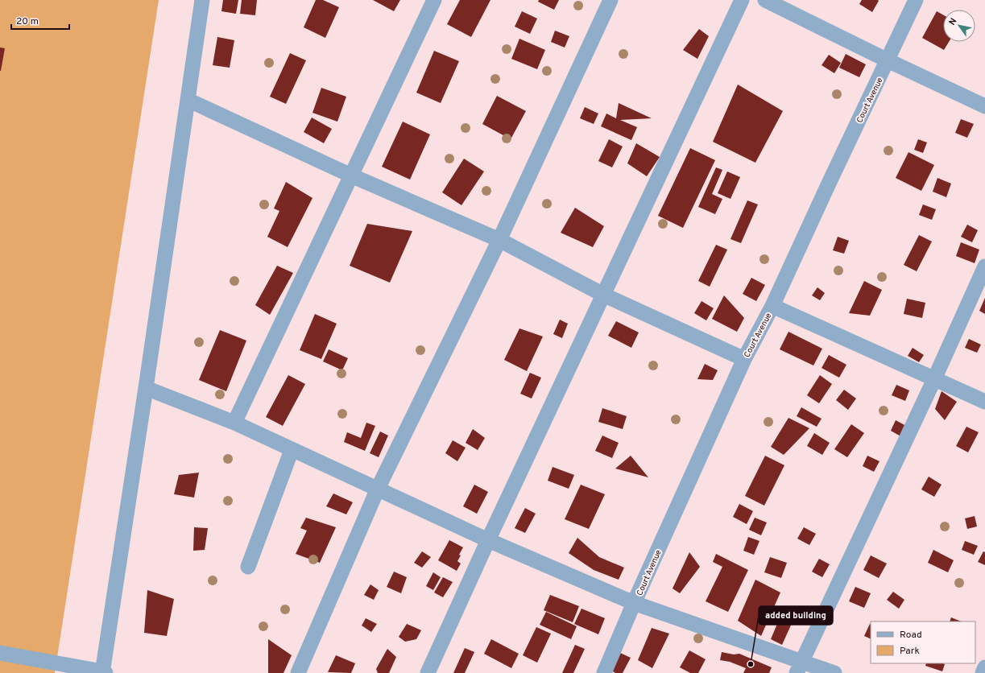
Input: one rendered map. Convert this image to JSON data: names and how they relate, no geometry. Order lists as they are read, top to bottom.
{
  "streets": {
    "street": ["Court Avenue"]
  },
  "places": ["added building"],
  "legend": ["Road", "Park"],
  "scale_bar": "20 m",
  "north": "top left"
}
